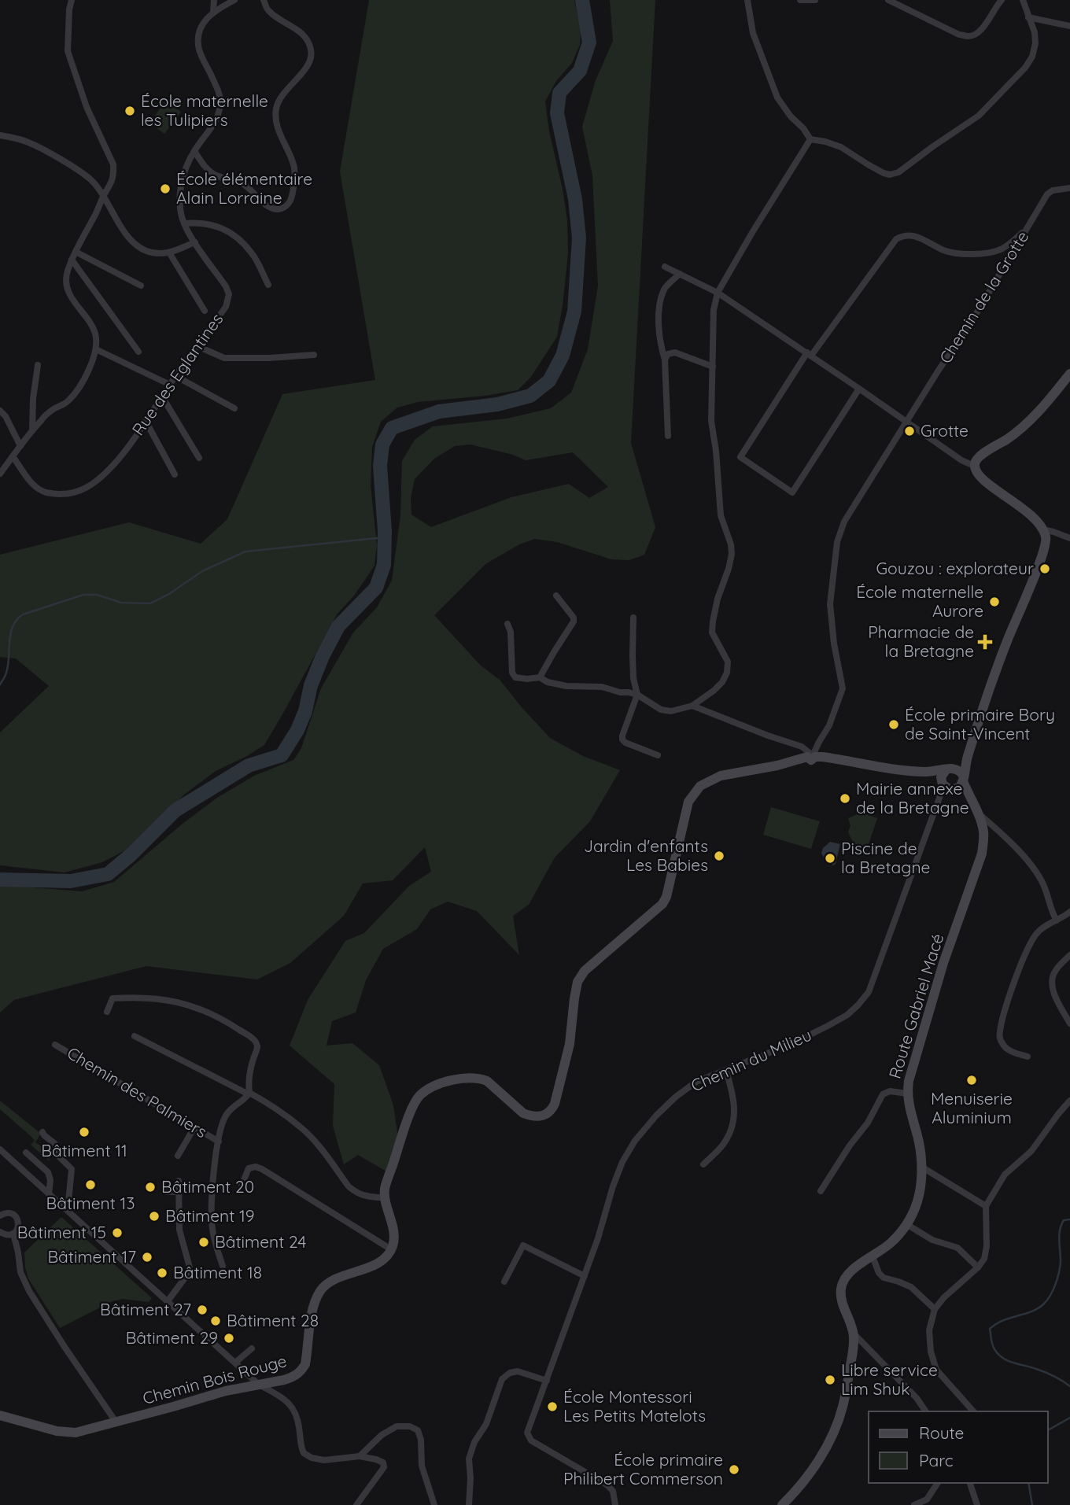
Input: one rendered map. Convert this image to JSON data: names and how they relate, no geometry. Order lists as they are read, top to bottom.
{
  "streets": {
    "street": [
      "Chemin de la Grotte",
      "Rue des Eglantines",
      "Route Gabriel Macé",
      "Chemin du Milieu",
      "Chemin des Palmiers",
      "Chemin Bois Rouge"
    ]
  },
  "crossings": [
    ["Route Gabriel Macé", "Chemin du Milieu"]
  ],
  "places": {
    "other": [
      "École maternelle les Tulipiers",
      "École élémentaire Alain Lorraine",
      "Grotte",
      "Gouzou : explorateur",
      "École maternelle Aurore",
      "École primaire Bory de Saint-Vincent",
      "Mairie annexe de la Bretagne",
      "Jardin d'enfants Les Babies",
      "Piscine de la Bretagne",
      "Menuiserie Aluminium",
      "Bâtiment 11",
      "Bâtiment 13",
      "Bâtiment 20",
      "Bâtiment 19",
      "Bâtiment 15",
      "Bâtiment 24",
      "Bâtiment 17",
      "Bâtiment 18",
      "Bâtiment 27",
      "Bâtiment 28",
      "Bâtiment 29",
      "Libre service Lim Shuk",
      "École Montessori Les Petits Matelots",
      "École primaire Philibert Commerson"
    ],
    "health": ["Pharmacie de la Bretagne"]
  },
  "legend": ["Route", "Parc"]
}
